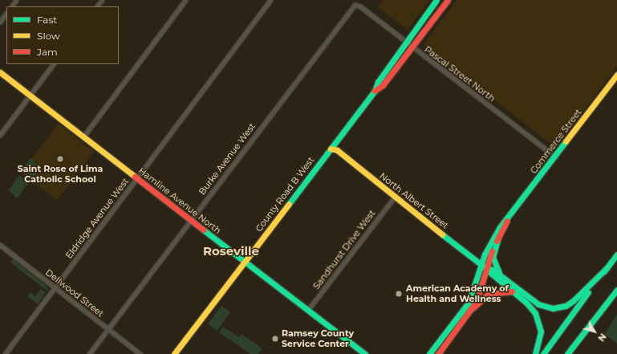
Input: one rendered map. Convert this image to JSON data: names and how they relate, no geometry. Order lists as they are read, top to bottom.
{
  "streets": {
    "main road": [
      "Commerce Street",
      "County Road B West",
      "Hamline Avenue North",
      "North Albert Street"
    ],
    "street": [
      "Pascal Street North",
      "Burke Avenue West",
      "Eldridge Avenue West",
      "Sandhurst Drive West",
      "Dellwood Street"
    ]
  },
  "crossings": [
    ["Pascal Street North", "Commerce Street"],
    ["Pascal Street North", "Burke Avenue West"],
    ["Pascal Street North", "County Road B West"],
    ["Commerce Street", "North Albert Street"],
    ["Burke Avenue West", "Hamline Avenue North"],
    ["Burke Avenue West", "Dellwood Street"],
    ["County Road B West", "Hamline Avenue North"],
    ["County Road B West", "North Albert Street"],
    ["Hamline Avenue North", "Eldridge Avenue West"],
    ["Hamline Avenue North", "Sandhurst Drive West"],
    ["North Albert Street", "Sandhurst Drive West"],
    ["Eldridge Avenue West", "Dellwood Street"]
  ],
  "districts": ["Roseville"],
  "places": ["Saint Rose of Lima Catholic School", "American Academy of Health and Wellness", "Ramsey County Service Center"],
  "legend": ["Fast", "Slow", "Jam"],
  "north": "bottom right"
}
